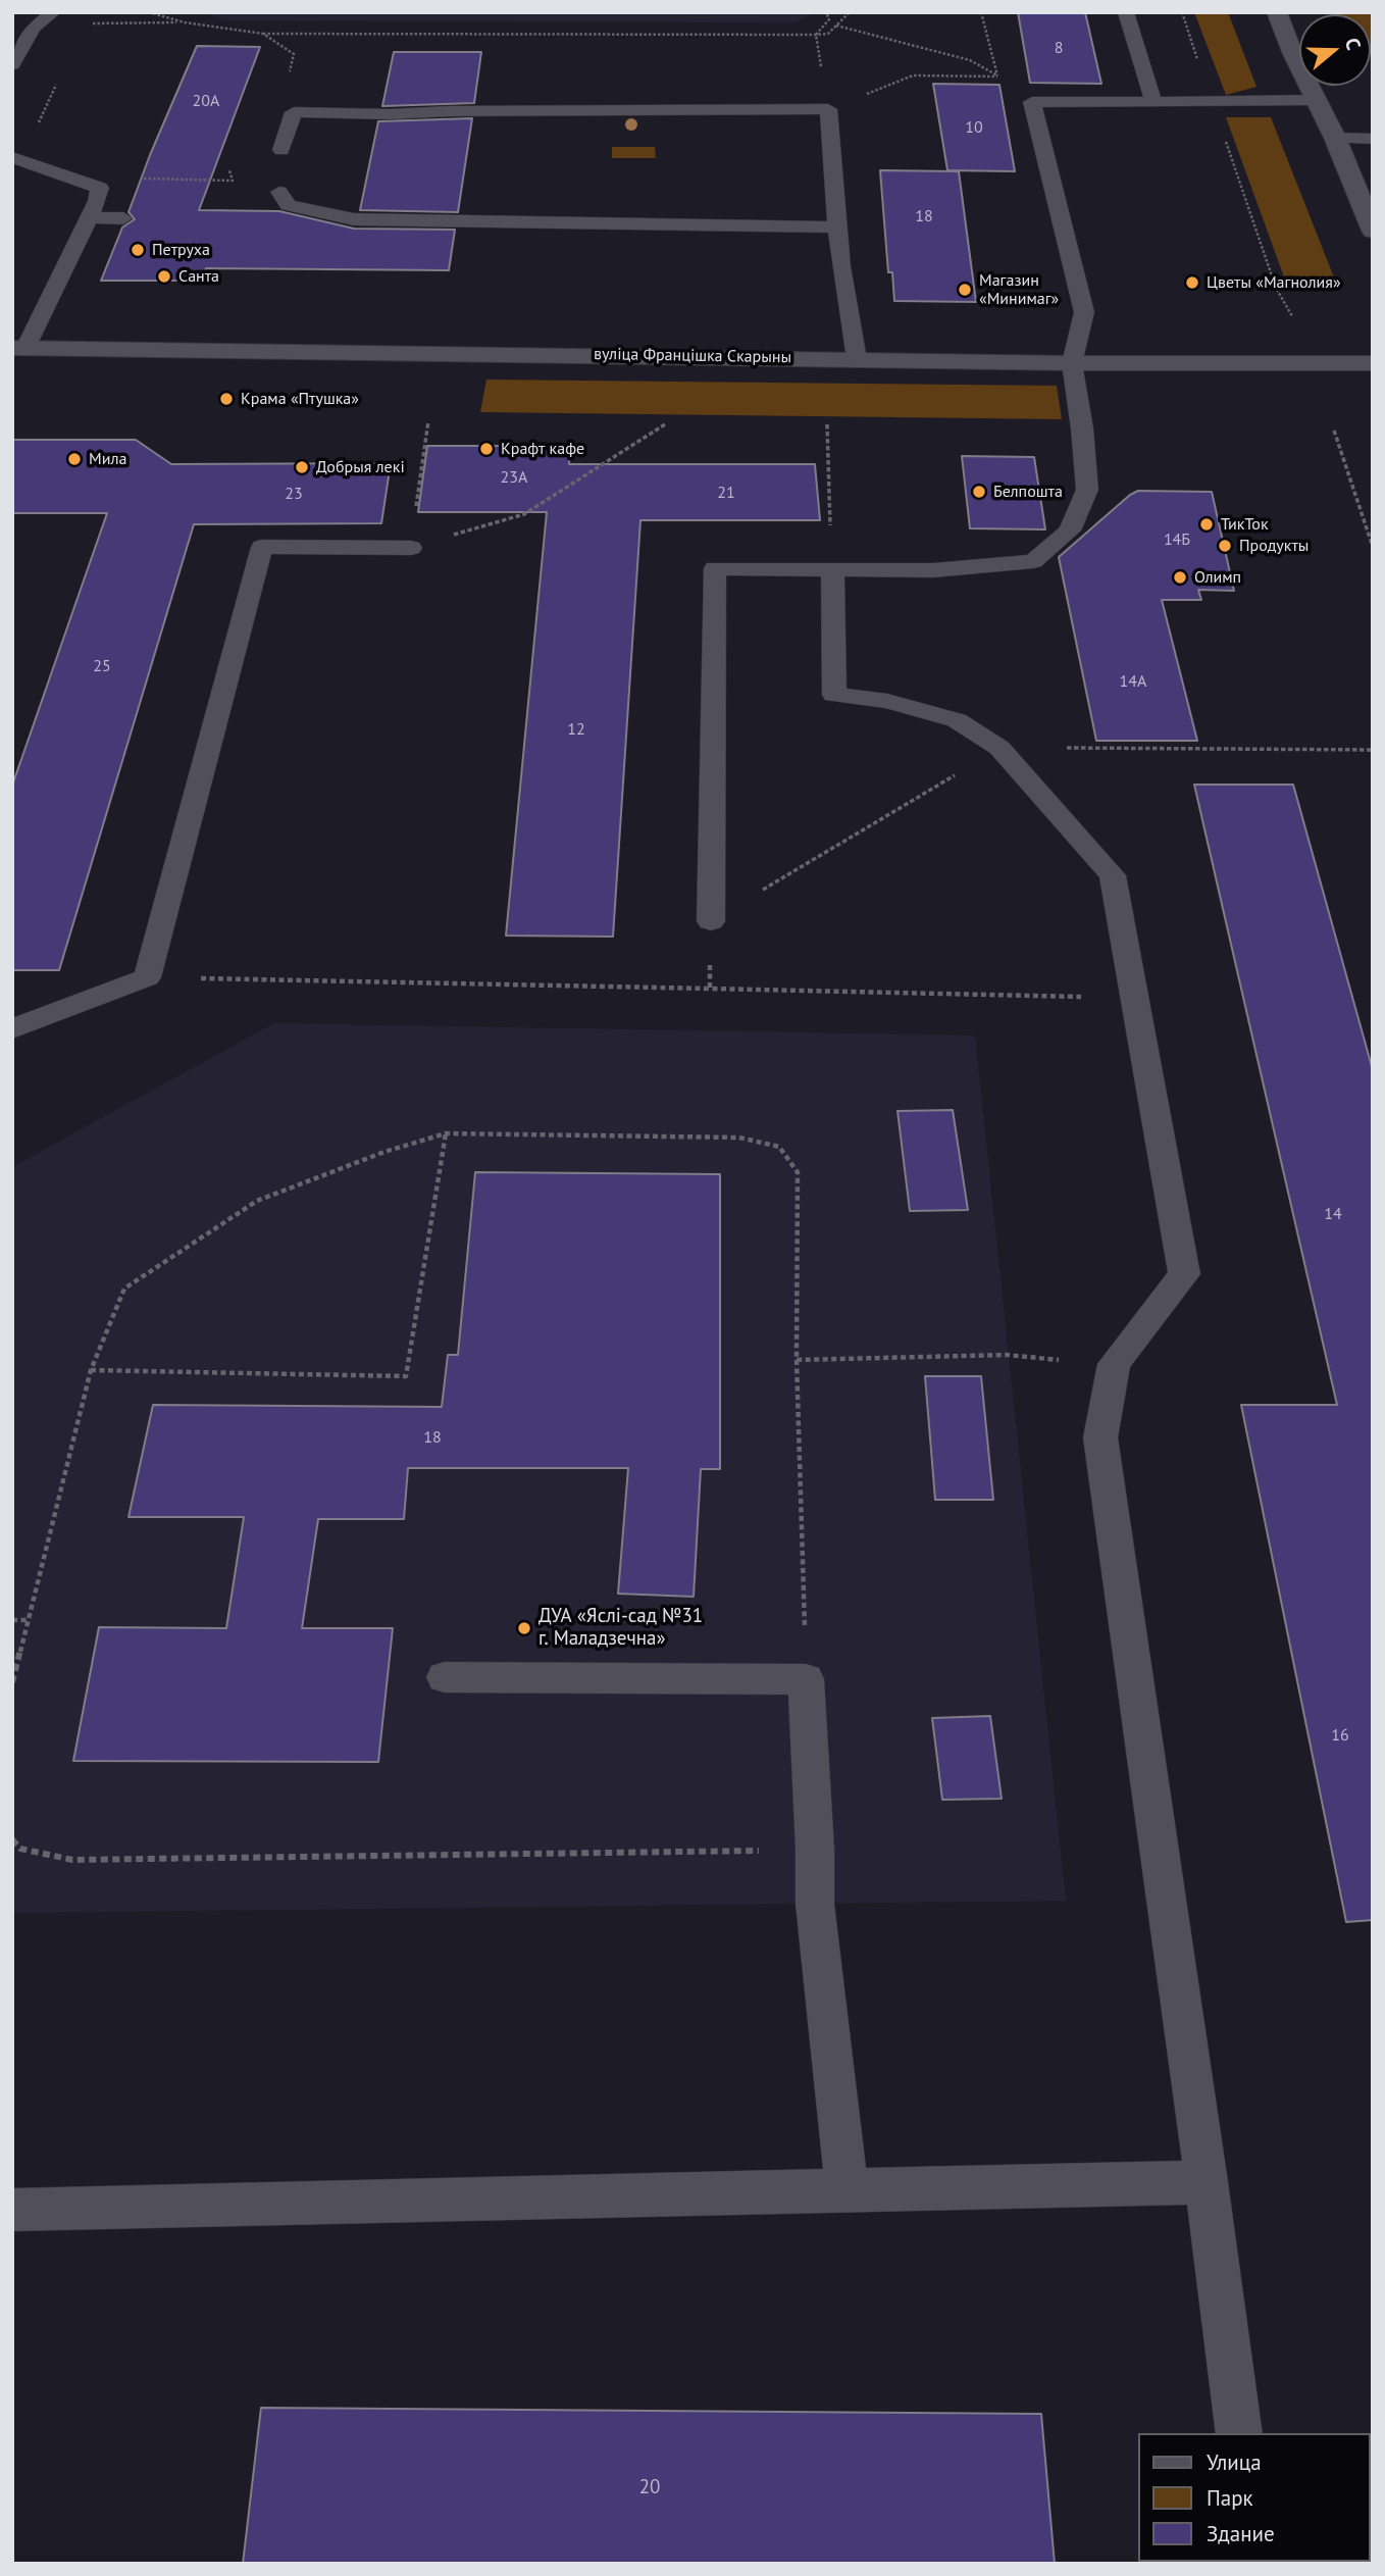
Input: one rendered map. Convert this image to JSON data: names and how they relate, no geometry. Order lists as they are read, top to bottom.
{
  "streets": {
    "main road": ["вуліца Францішка Скарыны"]
  },
  "places": [
    "Петруха",
    "Санта",
    "Цветы «Магнолия»",
    "Магазин «Минимаг»",
    "Крама «Птушка»",
    "Крафт кафе",
    "Мила",
    "Добрыя лекі",
    "Белпошта",
    "ТикТок",
    "Продукты",
    "Олимп",
    "ДУА «Яслі-сад №31 г. Маладзечна»"
  ],
  "house_numbers": [
    "8",
    "20А",
    "10",
    "18",
    "23А",
    "21",
    "23",
    "14Б",
    "25",
    "14А",
    "12",
    "14",
    "18",
    "16",
    "20"
  ],
  "legend": ["Улица", "Парк", "Здание"],
  "north": "right"
}
